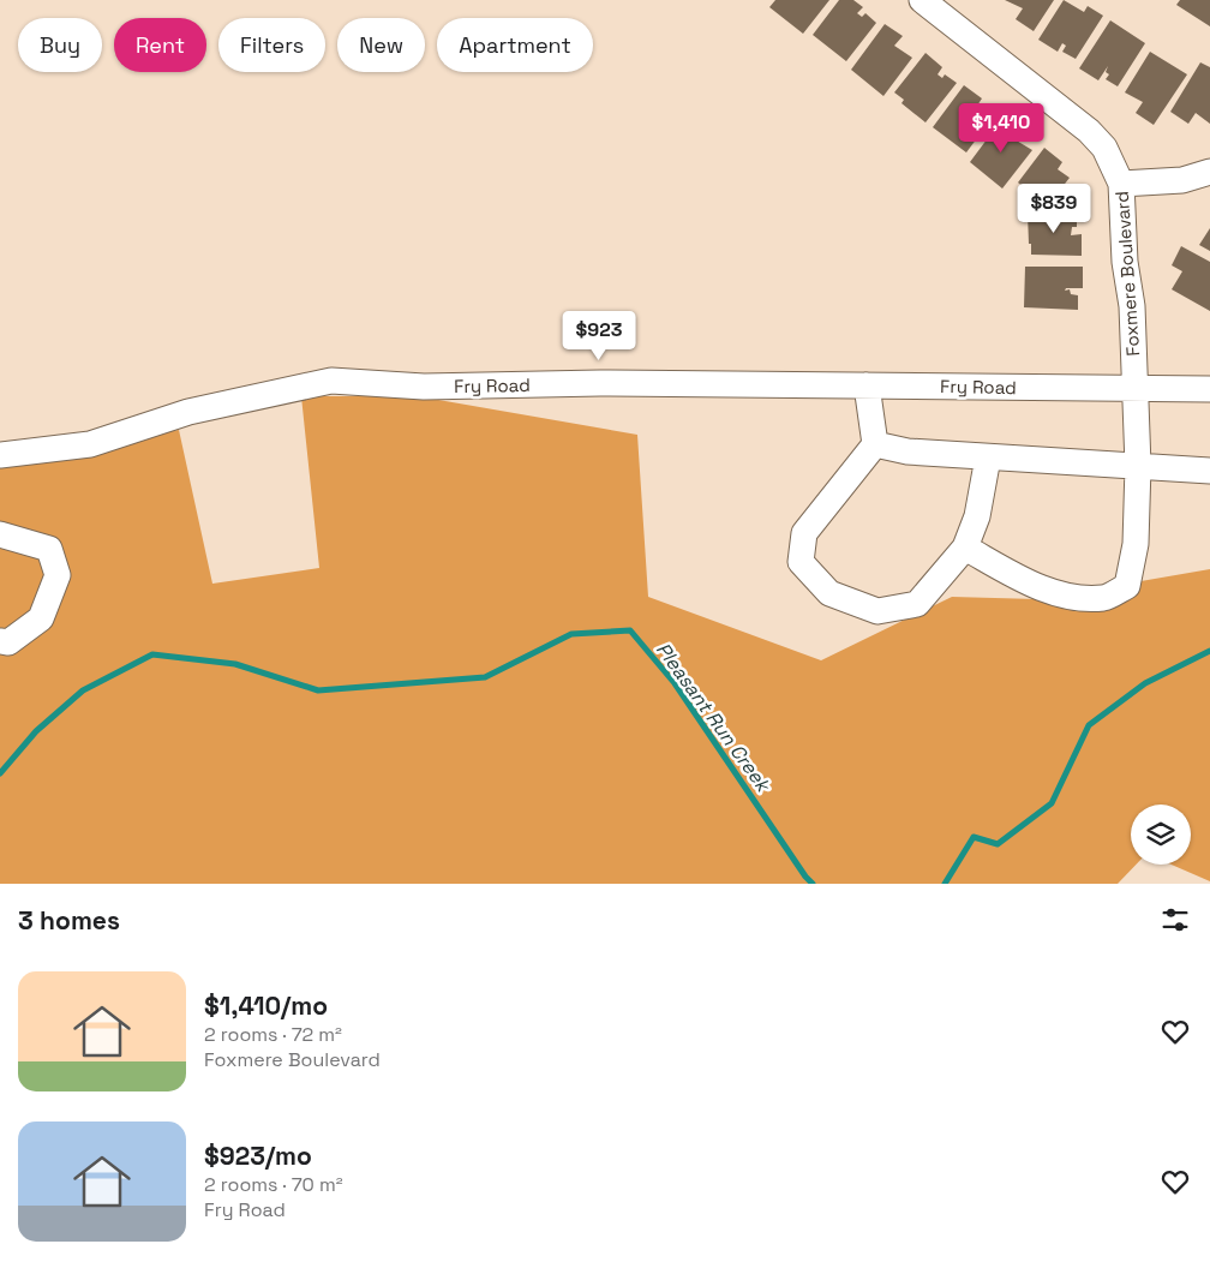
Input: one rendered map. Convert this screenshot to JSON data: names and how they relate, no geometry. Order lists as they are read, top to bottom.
{
  "streets": {
    "street": ["Foxmere Boulevard", "Fry Road"]
  },
  "crossings": [
    ["Foxmere Boulevard", "Fry Road"]
  ],
  "water": ["Pleasant Run Creek"],
  "page": {
    "chip": [
      "Buy",
      "Rent",
      "Filters",
      "New",
      "Apartment"
    ],
    "price": ["$1,410", "$839", "$923"],
    "heading": "3 homes",
    "list": [
      {
        "name": "$1,410/mo",
        "note": "2 rooms · 72 m² · Foxmere Boulevard"
      },
      {
        "name": "$923/mo",
        "note": "2 rooms · 70 m² · Fry Road"
      }
    ]
  }
}
